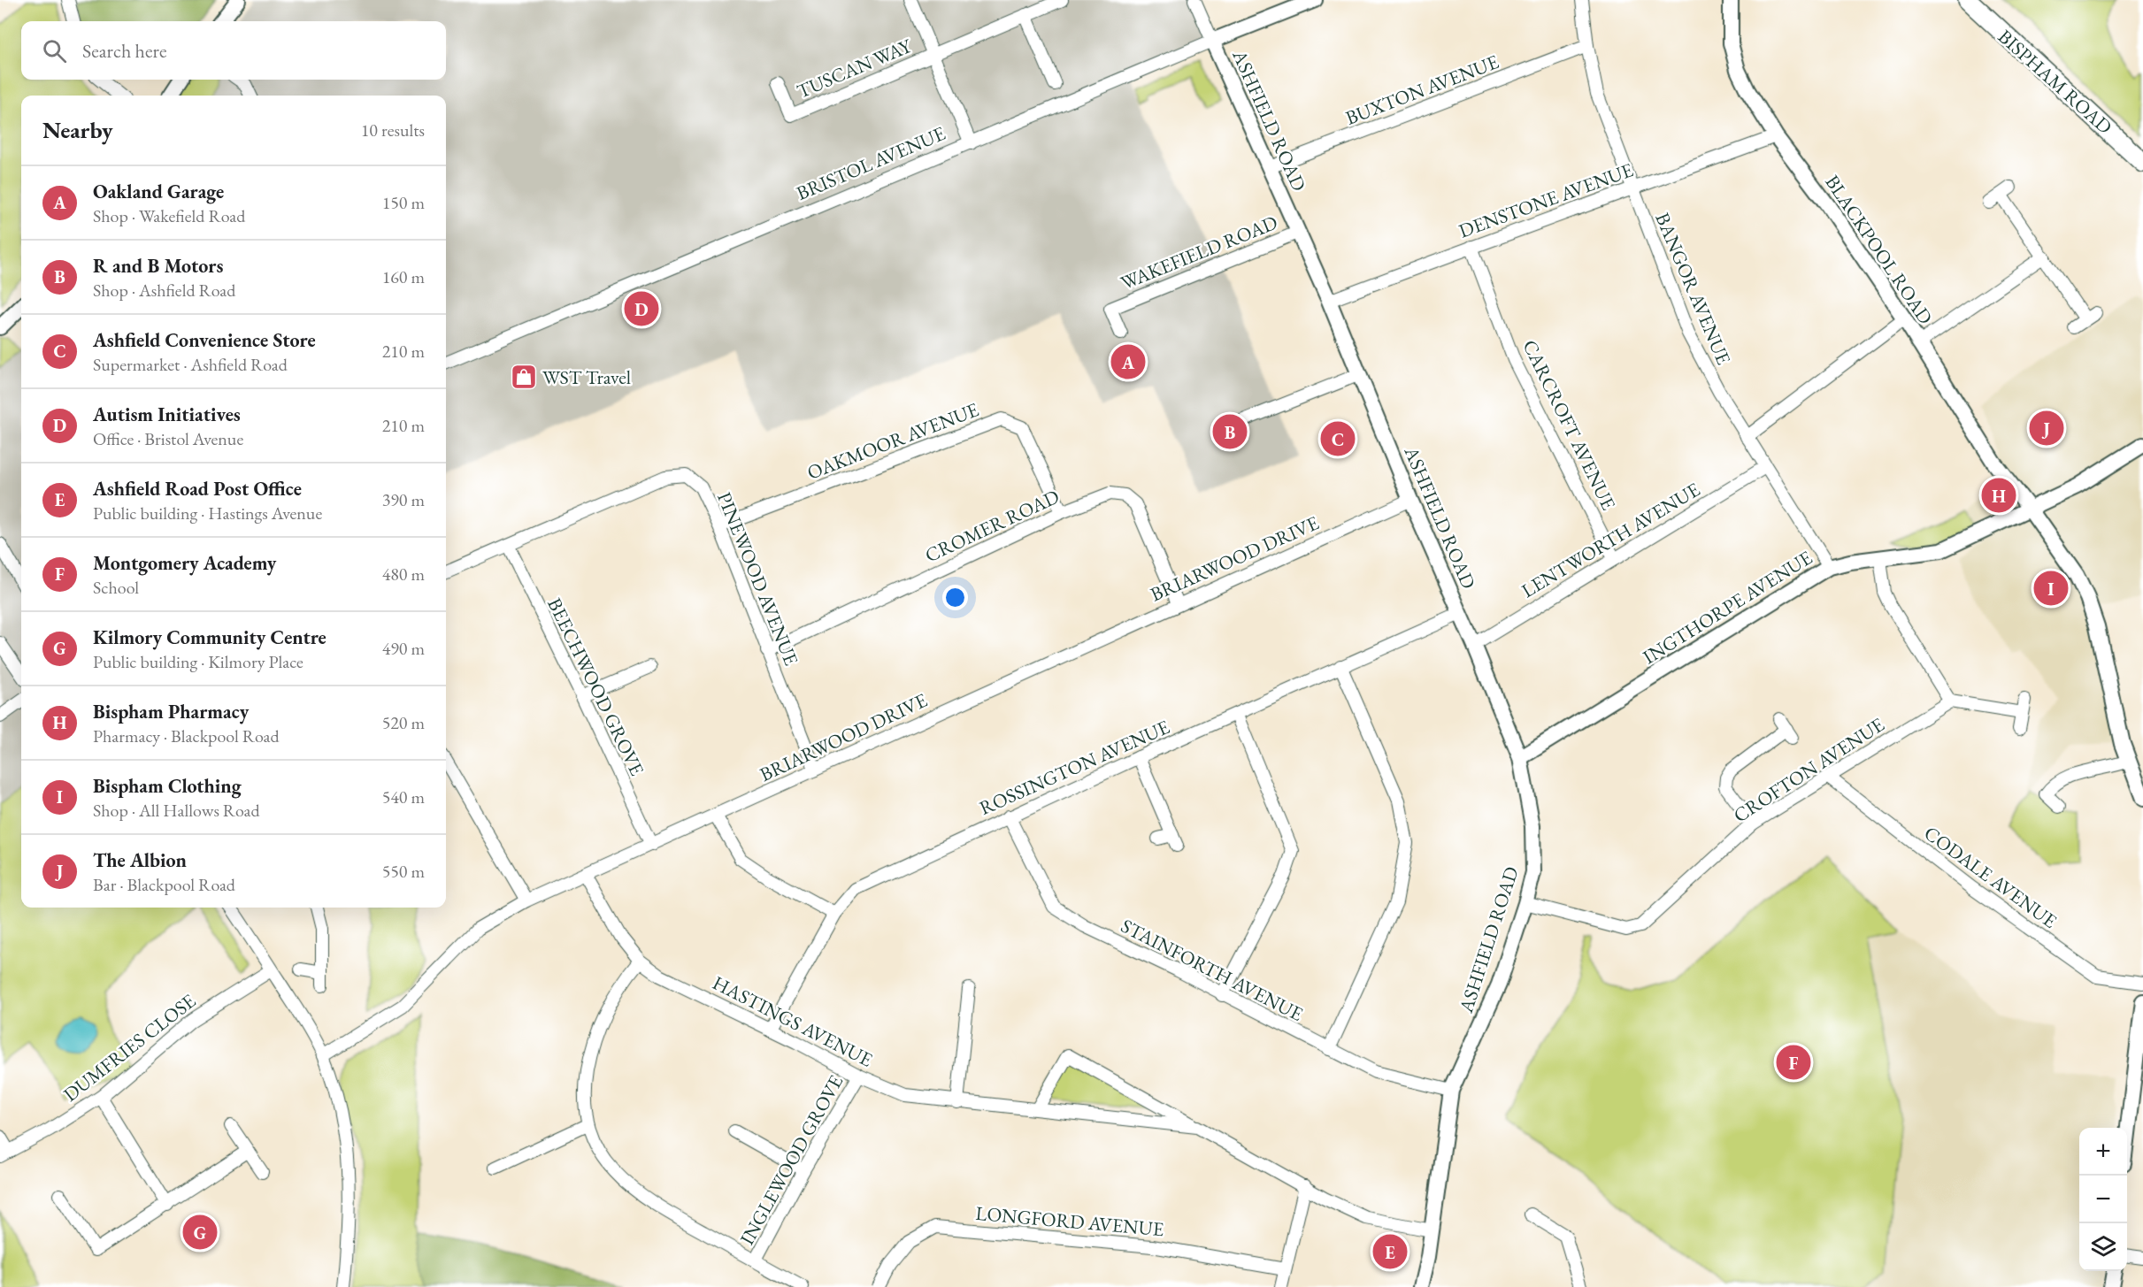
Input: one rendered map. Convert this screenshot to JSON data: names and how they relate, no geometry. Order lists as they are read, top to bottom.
{
  "streets": {
    "main road": ["BISPHAM ROAD"],
    "street": [
      "TUSCAN WAY",
      "BUXTON AVENUE",
      "ASHFIELD ROAD",
      "BRISTOL AVENUE",
      "DENSTONE AVENUE",
      "BLACKPOOL ROAD",
      "WAKEFIELD ROAD",
      "BANGOR AVENUE",
      "CARCROFT AVENUE",
      "OAKMOOR AVENUE",
      "CROMER ROAD",
      "LENTWORTH AVENUE",
      "BRIARWOOD DRIVE",
      "PINEWOOD AVENUE",
      "INGTHORPE AVENUE",
      "BEECHWOOD GROVE",
      "ROSSINGTON AVENUE",
      "CROFTON AVENUE",
      "CODALE AVENUE",
      "STAINFORTH AVENUE",
      "HASTINGS AVENUE",
      "DUMFRIES CLOSE",
      "INGLEWOOD GROVE",
      "LONGFORD AVENUE"
    ]
  },
  "crossings": [
    ["BUXTON AVENUE", "ASHFIELD ROAD"],
    ["BUXTON AVENUE", "BANGOR AVENUE"],
    ["ASHFIELD ROAD", "BRISTOL AVENUE"],
    ["ASHFIELD ROAD", "DENSTONE AVENUE"],
    ["ASHFIELD ROAD", "WAKEFIELD ROAD"],
    ["ASHFIELD ROAD", "LENTWORTH AVENUE"],
    ["ASHFIELD ROAD", "BRIARWOOD DRIVE"],
    ["ASHFIELD ROAD", "INGTHORPE AVENUE"],
    ["ASHFIELD ROAD", "ROSSINGTON AVENUE"],
    ["ASHFIELD ROAD", "CROFTON AVENUE"],
    ["ASHFIELD ROAD", "STAINFORTH AVENUE"],
    ["ASHFIELD ROAD", "HASTINGS AVENUE"],
    ["DENSTONE AVENUE", "BLACKPOOL ROAD"],
    ["DENSTONE AVENUE", "BANGOR AVENUE"],
    ["DENSTONE AVENUE", "CARCROFT AVENUE"],
    ["BLACKPOOL ROAD", "INGTHORPE AVENUE"],
    ["BANGOR AVENUE", "LENTWORTH AVENUE"],
    ["BANGOR AVENUE", "INGTHORPE AVENUE"],
    ["CARCROFT AVENUE", "LENTWORTH AVENUE"],
    ["OAKMOOR AVENUE", "CROMER ROAD"],
    ["OAKMOOR AVENUE", "PINEWOOD AVENUE"],
    ["CROMER ROAD", "BRIARWOOD DRIVE"],
    ["CROMER ROAD", "PINEWOOD AVENUE"],
    ["BRIARWOOD DRIVE", "PINEWOOD AVENUE"],
    ["BRIARWOOD DRIVE", "BEECHWOOD GROVE"],
    ["BRIARWOOD DRIVE", "HASTINGS AVENUE"],
    ["PINEWOOD AVENUE", "BEECHWOOD GROVE"],
    ["ROSSINGTON AVENUE", "STAINFORTH AVENUE"],
    ["ROSSINGTON AVENUE", "HASTINGS AVENUE"],
    ["CROFTON AVENUE", "CODALE AVENUE"],
    ["HASTINGS AVENUE", "INGLEWOOD GROVE"]
  ],
  "places": {
    "shop": ["WST Travel"]
  },
  "page": {
    "search": "Search here",
    "heading": ["Nearby", "10 results"],
    "list": [
      {
        "mark": "A",
        "name": "Oakland Garage",
        "note": "Shop · Wakefield Road",
        "value": "150 m"
      },
      {
        "mark": "B",
        "name": "R and B Motors",
        "note": "Shop · Ashfield Road",
        "value": "160 m"
      },
      {
        "mark": "C",
        "name": "Ashfield Convenience Store",
        "note": "Supermarket · Ashfield Road",
        "value": "210 m"
      },
      {
        "mark": "D",
        "name": "Autism Initiatives",
        "note": "Office · Bristol Avenue",
        "value": "210 m"
      },
      {
        "mark": "E",
        "name": "Ashfield Road Post Office",
        "note": "Public building · Hastings Avenue",
        "value": "390 m"
      },
      {
        "mark": "F",
        "name": "Montgomery Academy",
        "note": "School",
        "value": "480 m"
      },
      {
        "mark": "G",
        "name": "Kilmory Community Centre",
        "note": "Public building · Kilmory Place",
        "value": "490 m"
      },
      {
        "mark": "H",
        "name": "Bispham Pharmacy",
        "note": "Pharmacy · Blackpool Road",
        "value": "520 m"
      },
      {
        "mark": "I",
        "name": "Bispham Clothing",
        "note": "Shop · All Hallows Road",
        "value": "540 m"
      },
      {
        "mark": "J",
        "name": "The Albion",
        "note": "Bar · Blackpool Road",
        "value": "550 m"
      }
    ],
    "pins": [
      "D",
      "A",
      "J",
      "B",
      "C",
      "H",
      "I",
      "F",
      "G",
      "E"
    ],
    "map_buttons": ["+", "−"]
  }
}
